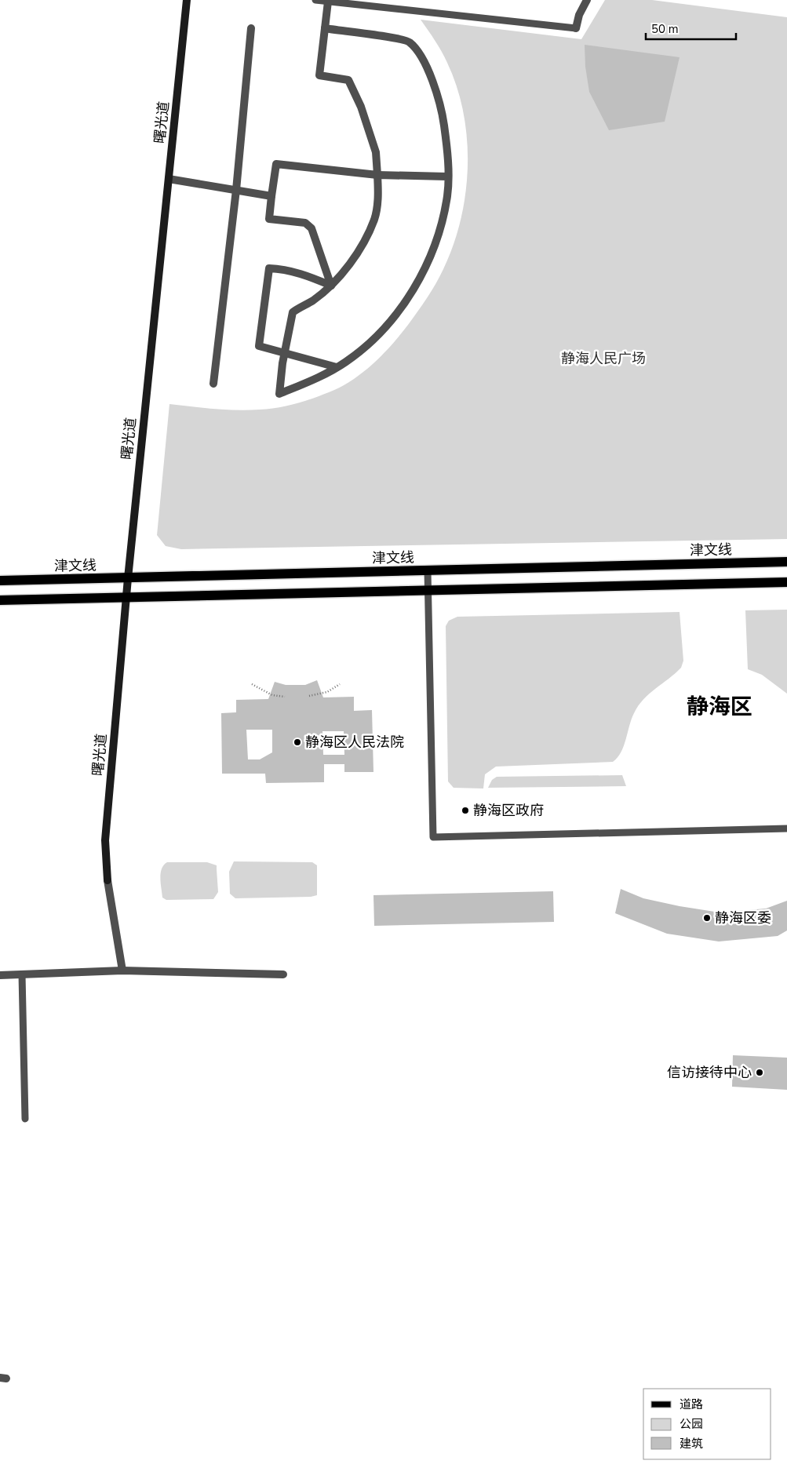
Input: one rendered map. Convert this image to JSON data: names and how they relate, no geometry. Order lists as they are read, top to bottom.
{
  "streets": {
    "main road": ["津文线"],
    "street": ["曙光道"]
  },
  "crossings": [
    ["曙光道", "津文线"]
  ],
  "districts": ["静海区"],
  "parks": ["静海人民广场"],
  "places": [
    "静海区人民法院",
    "静海区政府",
    "静海区委",
    "信访接待中心"
  ],
  "legend": ["道路", "公园", "建筑"],
  "scale_bar": "50 m"
}
